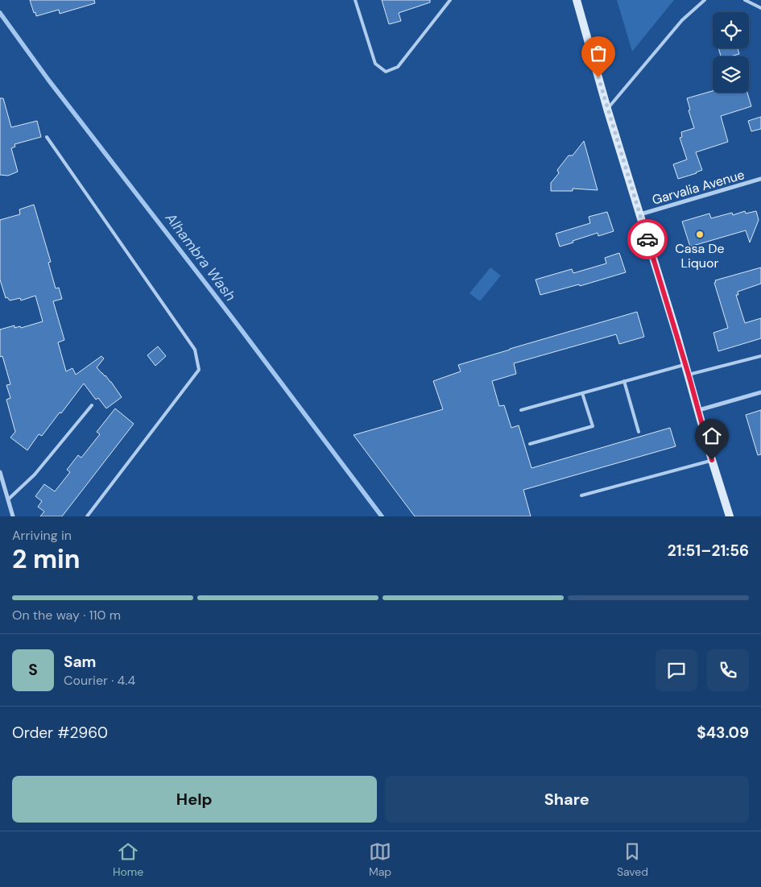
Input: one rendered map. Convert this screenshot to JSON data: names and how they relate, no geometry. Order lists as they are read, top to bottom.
{
  "streets": {
    "street": ["Garvalia Avenue"]
  },
  "water": ["Alhambra Wash"],
  "places": ["Casa De Liquor"],
  "page": {
    "heading": ["2 min", "Arriving in", "21:51–21:56"],
    "panel": [
      "Sam",
      "Courier · 4.4",
      "Order #2960",
      "$43.09"
    ],
    "bar": "On the way · 110 m",
    "round": "S",
    "buttons": ["Help", "Share"],
    "tabs": ["Home", "Map", "Saved"]
  }
}
